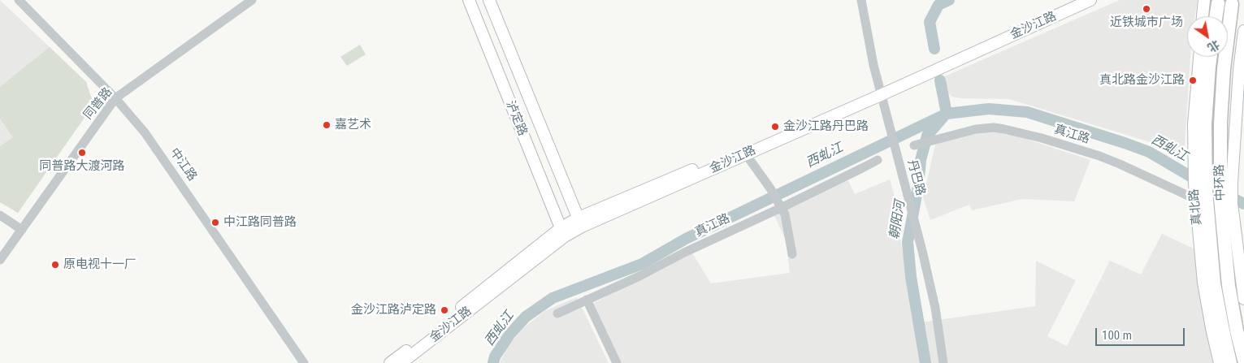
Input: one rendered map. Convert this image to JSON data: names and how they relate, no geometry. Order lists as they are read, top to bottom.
{
  "streets": {
    "highway": ["中环路"],
    "main road": ["金沙江路", "泸定路", "真北路"],
    "street": [
      "同普路",
      "真江路",
      "中江路",
      "丹巴路"
    ]
  },
  "crossings": [
    ["金沙江路", "泸定路"],
    ["金沙江路", "丹巴路"],
    ["同普路", "中江路"],
    ["真江路", "中环路"],
    ["真江路", "真北路"],
    ["中环路", "真北路"]
  ],
  "water": ["西虬江", "朝阳河"],
  "places": [
    "近铁城市广场",
    "真北路金沙江路",
    "嘉艺术",
    "金沙江路丹巴路",
    "同普路大渡河路",
    "中江路同普路",
    "原电视十一厂",
    "金沙江路泸定路"
  ],
  "scale_bar": "100 m",
  "north": "bottom right"
}
